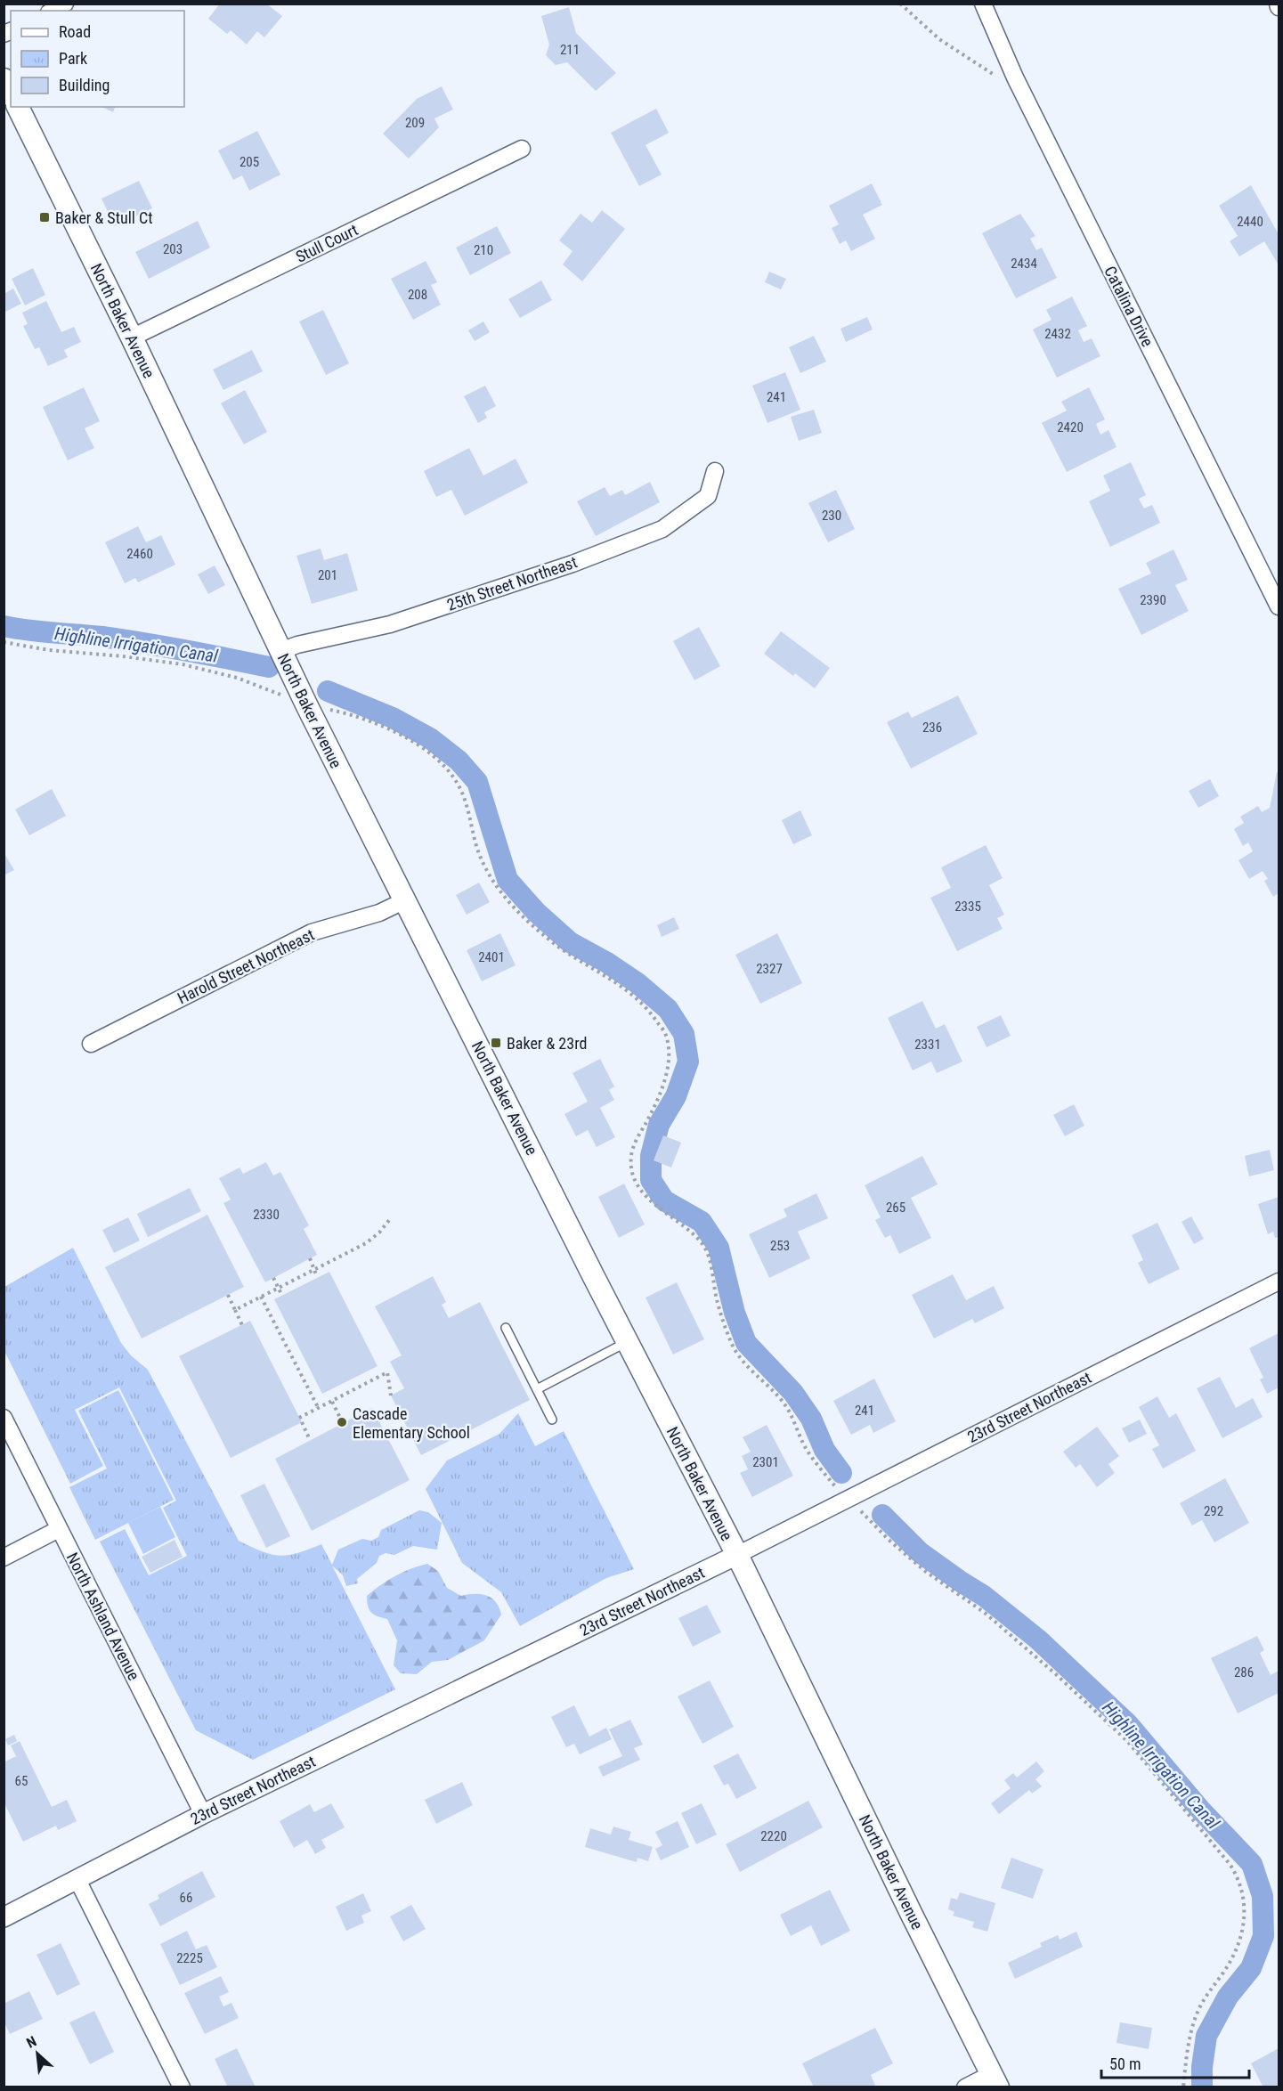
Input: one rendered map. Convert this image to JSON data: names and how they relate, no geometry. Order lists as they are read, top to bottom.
{
  "streets": {
    "main road": ["North Baker Avenue"],
    "street": [
      "Stull Court",
      "Catalina Drive",
      "25th Street Northeast",
      "Harold Street Northeast",
      "23rd Street Northeast",
      "North Ashland Avenue"
    ]
  },
  "crossings": [
    ["Stull Court", "North Baker Avenue"],
    ["North Baker Avenue", "25th Street Northeast"],
    ["North Baker Avenue", "Harold Street Northeast"],
    ["North Baker Avenue", "23rd Street Northeast"],
    ["23rd Street Northeast", "North Ashland Avenue"]
  ],
  "water": ["Highline Irrigation Canal"],
  "places": {
    "transit": ["Baker & Stull Ct", "Baker & 23rd"],
    "other": ["Cascade Elementary School"]
  },
  "house_numbers": [
    "211",
    "209",
    "205",
    "2440",
    "203",
    "210",
    "2434",
    "208",
    "2432",
    "241",
    "2420",
    "230",
    "2460",
    "201",
    "2390",
    "236",
    "2335",
    "2401",
    "2327",
    "2331",
    "265",
    "2330",
    "253",
    "241",
    "2301",
    "292",
    "286",
    "65",
    "2220",
    "66",
    "2225"
  ],
  "legend": ["Road", "Park", "Building"],
  "scale_bar": "50 m",
  "north": "top left"
}
